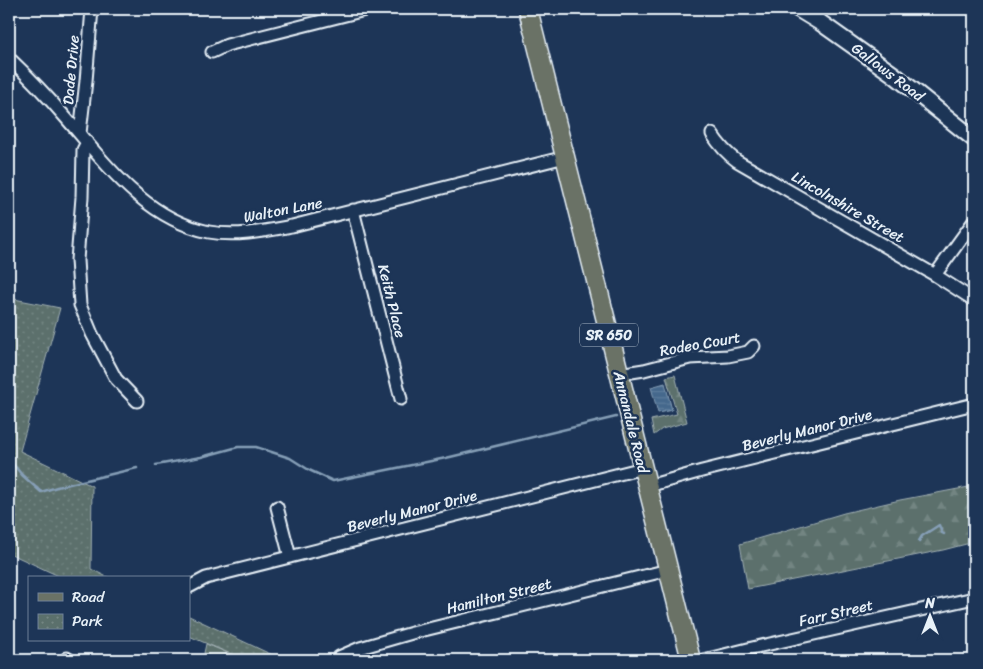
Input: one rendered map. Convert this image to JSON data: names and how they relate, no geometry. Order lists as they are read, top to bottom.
{
  "streets": {
    "main road": ["Gallows Road", "SR 650", "Annandale Road"],
    "street": [
      "Dade Drive",
      "Lincolnshire Street",
      "Walton Lane",
      "Keith Place",
      "Rodeo Court",
      "Beverly Manor Drive",
      "Hamilton Street",
      "Farr Street"
    ]
  },
  "crossings": [
    ["Dade Drive", "Walton Lane"],
    ["Walton Lane", "Keith Place"],
    ["Walton Lane", "Annandale Road"],
    ["Rodeo Court", "Annandale Road"],
    ["Annandale Road", "Beverly Manor Drive"],
    ["Annandale Road", "Hamilton Street"]
  ],
  "legend": ["Road", "Park"],
  "north": "top"
}
